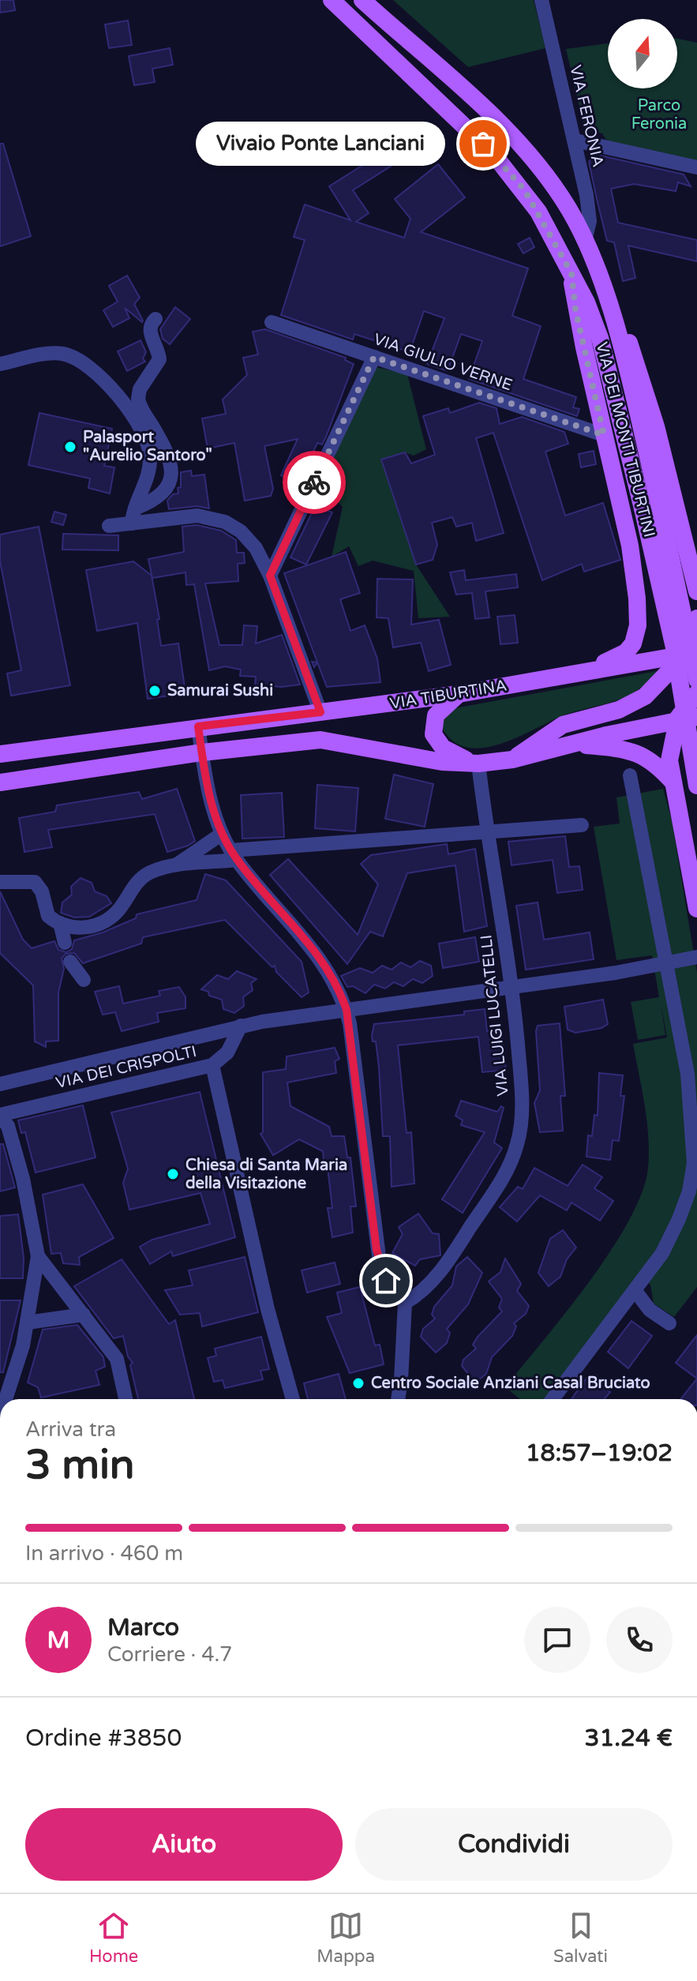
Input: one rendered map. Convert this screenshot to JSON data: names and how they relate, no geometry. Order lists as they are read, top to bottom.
{
  "streets": {
    "main road": ["VIA DEI MONTI TIBURTINI", "VIA TIBURTINA"],
    "street": [
      "VIA FERONIA",
      "VIA GIULIO VERNE",
      "VIA LUIGI LUCATELLI",
      "VIA DEI CRISPOLTI"
    ]
  },
  "crossings": [
    ["VIA FERONIA", "VIA DEI MONTI TIBURTINI"],
    ["VIA LUIGI LUCATELLI", "VIA DEI CRISPOLTI"]
  ],
  "parks": ["Parco Feronia"],
  "places": [
    "Vivaio Ponte Lanciani",
    "Palasport \"Aurelio Santoro\"",
    "Samurai Sushi",
    "Chiesa di Santa Maria della Visitazione",
    "Centro Sociale Anziani Casal Bruciato"
  ],
  "north": "top",
  "page": {
    "bubble": "Vivaio Ponte Lanciani",
    "heading": ["3 min", "Arriva tra", "18:57–19:02"],
    "panel": [
      "Marco",
      "Corriere · 4.7",
      "Ordine #3850",
      "31.24 €"
    ],
    "bar": "In arrivo · 460 m",
    "round": "M",
    "buttons": ["Aiuto", "Condividi"],
    "tabs": ["Home", "Mappa", "Salvati"]
  }
}
